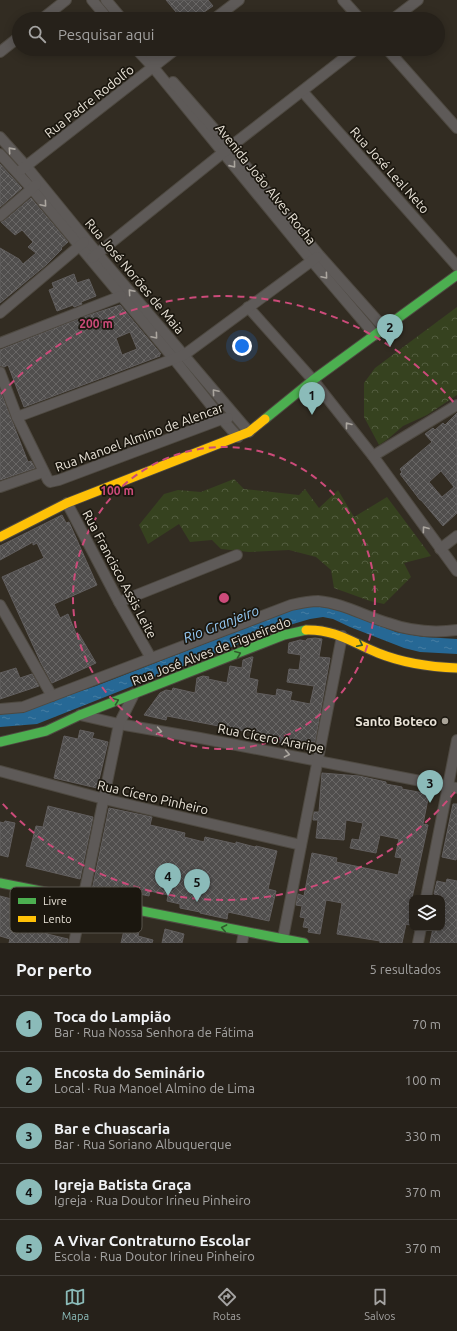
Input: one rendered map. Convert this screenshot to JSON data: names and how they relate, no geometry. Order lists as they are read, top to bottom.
{
  "streets": {
    "street": [
      "Rua Padre Rodolfo",
      "Rua José Leal Neto",
      "Avenida João Alves Rocha",
      "Rua José Norões de Maia",
      "Rua Manoel Almino de Alencar",
      "Rua Francisco Assis Leite",
      "Rua José Alves de Figueiredo",
      "Rua Cícero Araripe",
      "Rua Cícero Pinheiro"
    ]
  },
  "crossings": [
    ["Rua Padre Rodolfo", "Avenida João Alves Rocha"],
    ["Rua Padre Rodolfo", "Rua José Norões de Maia"],
    ["Rua José Norões de Maia", "Rua Manoel Almino de Alencar"],
    ["Rua Francisco Assis Leite", "Rua José Alves de Figueiredo"],
    ["Rua José Alves de Figueiredo", "Rua Cícero Araripe"]
  ],
  "one_way": ["Rua Cícero Araripe"],
  "water": ["Rio Granjeiro"],
  "places": ["Santo Boteco"],
  "legend": ["Livre", "Lento"],
  "page": {
    "search": "Pesquisar aqui",
    "pins": [
      "2",
      "1",
      "3",
      "4",
      "5"
    ],
    "heading": ["Por perto", "5 resultados"],
    "list": [
      {
        "mark": "1",
        "name": "Toca do Lampião",
        "note": "Bar · Rua Nossa Senhora de Fátima",
        "value": "70 m"
      },
      {
        "mark": "2",
        "name": "Encosta do Seminário",
        "note": "Local · Rua Manoel Almino de Lima",
        "value": "100 m"
      },
      {
        "mark": "3",
        "name": "Bar e Chuascaria",
        "note": "Bar · Rua Soriano Albuquerque",
        "value": "330 m"
      },
      {
        "mark": "4",
        "name": "Igreja Batista Graça",
        "note": "Igreja · Rua Doutor Irineu Pinheiro",
        "value": "370 m"
      },
      {
        "mark": "5",
        "name": "A Vivar Contraturno Escolar",
        "note": "Escola · Rua Doutor Irineu Pinheiro",
        "value": "370 m"
      }
    ],
    "nav": ["Mapa", "Rotas", "Salvos"]
  },
  "rings": ["200 m", "100 m"]
}
